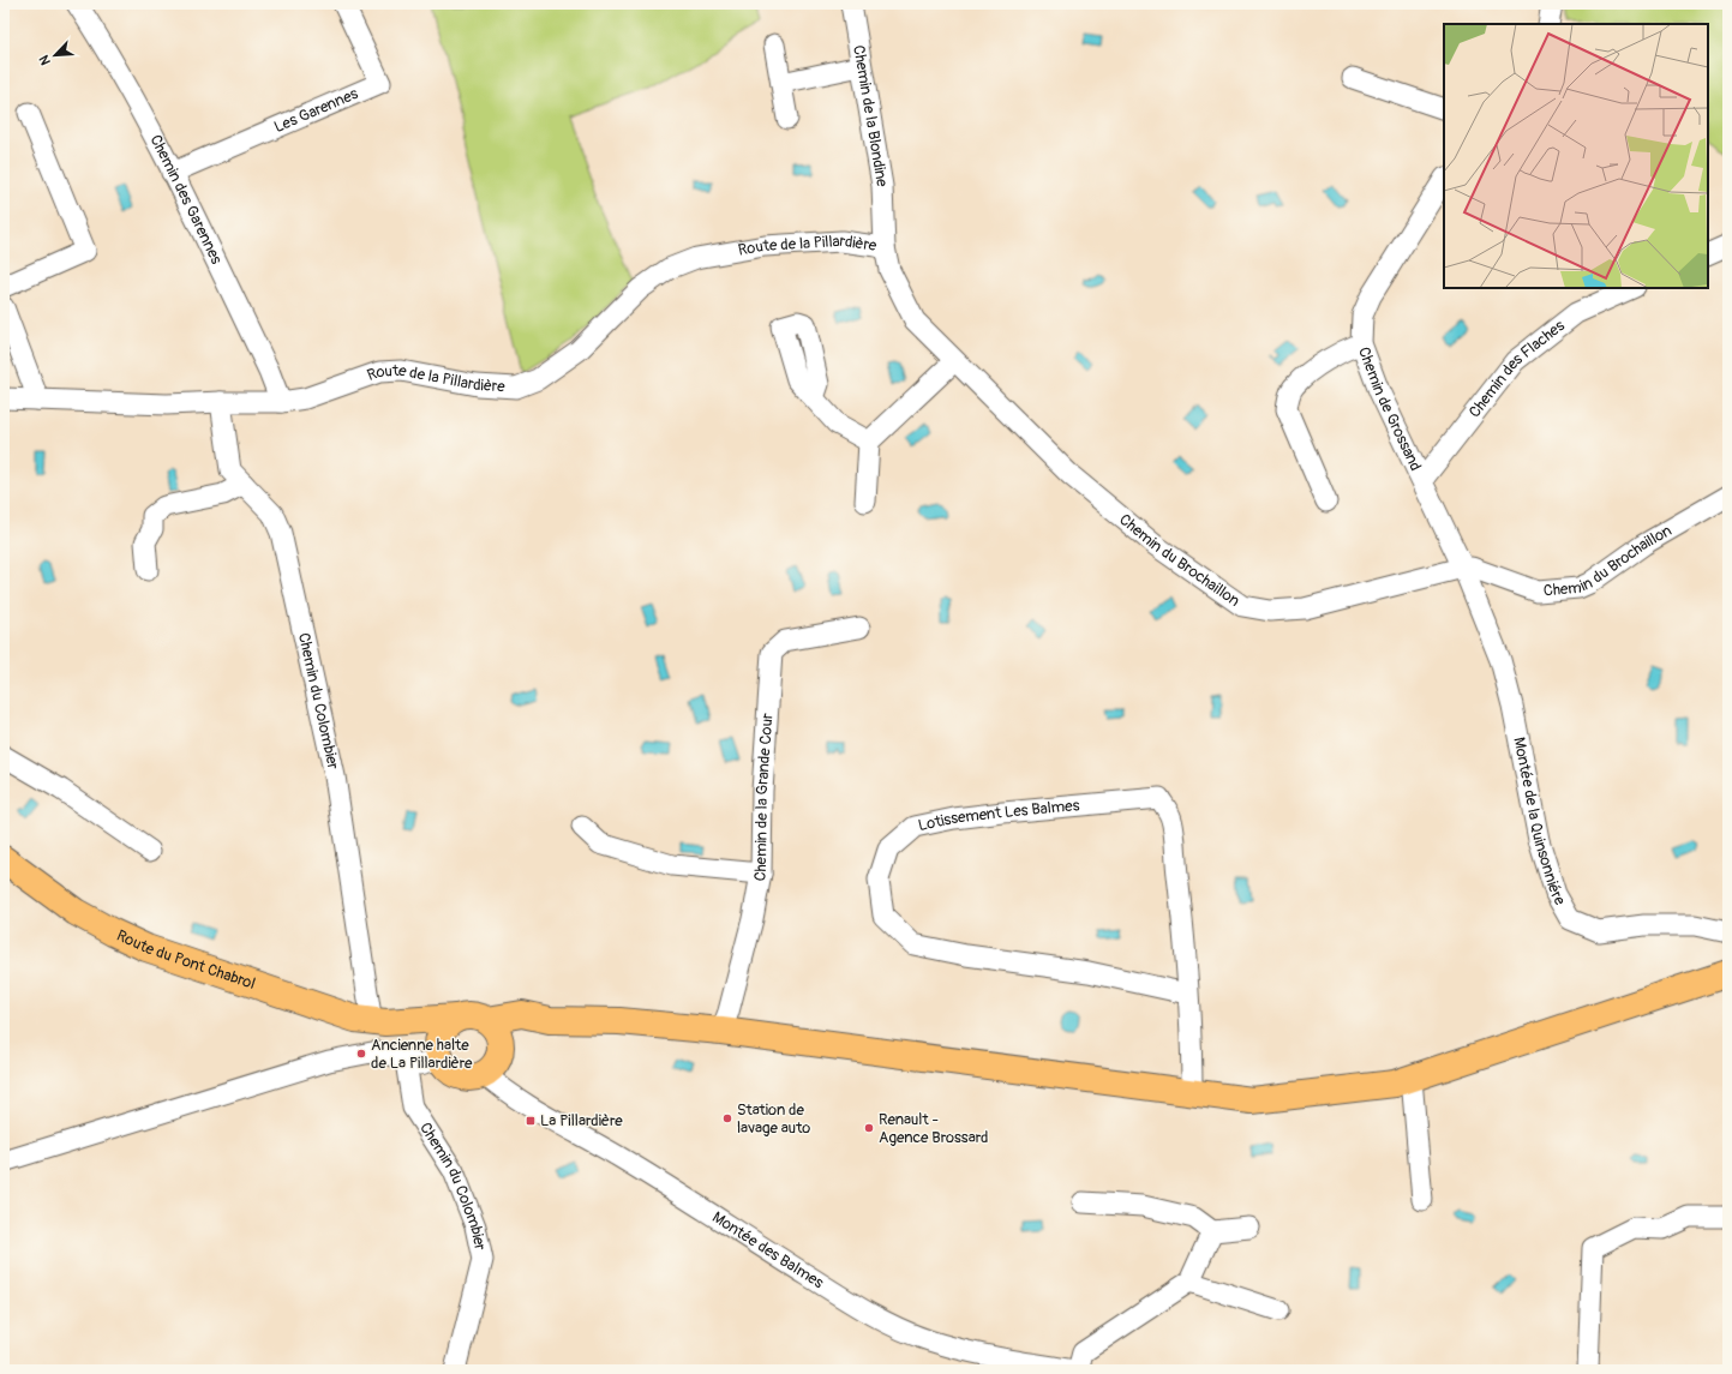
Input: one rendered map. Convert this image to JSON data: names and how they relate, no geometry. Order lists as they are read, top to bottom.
{
  "streets": {
    "main road": ["Route du Pont Chabrol"],
    "street": [
      "Les Garennes",
      "Chemin de la Blondine",
      "Chemin des Garennes",
      "Route de la Pillardière",
      "Chemin des Flaches",
      "Chemin de Grossand",
      "Chemin du Brochaillon",
      "Chemin du Colombier",
      "Chemin de la Grande Cour",
      "Lotissement Les Balmes",
      "Montée de la Quinsonniére",
      "Montée des Balmes"
    ]
  },
  "crossings": [
    ["Les Garennes", "Chemin des Garennes"],
    ["Chemin de la Blondine", "Route de la Pillardière"],
    ["Chemin de la Blondine", "Chemin du Brochaillon"],
    ["Chemin des Garennes", "Route de la Pillardière"],
    ["Route de la Pillardière", "Chemin du Brochaillon"],
    ["Route de la Pillardière", "Chemin du Colombier"],
    ["Chemin des Flaches", "Chemin de Grossand"],
    ["Chemin de Grossand", "Chemin du Brochaillon"],
    ["Chemin de Grossand", "Montée de la Quinsonniére"],
    ["Chemin du Brochaillon", "Montée de la Quinsonniére"],
    ["Chemin du Colombier", "Route du Pont Chabrol"],
    ["Route du Pont Chabrol", "Montée des Balmes"]
  ],
  "places": {
    "other": ["Ancienne halte de La Pillardière", "Station de lavage auto", "Renault - Agence Brossard"],
    "transit": ["La Pillardière"]
  },
  "north": "bottom left"
}
